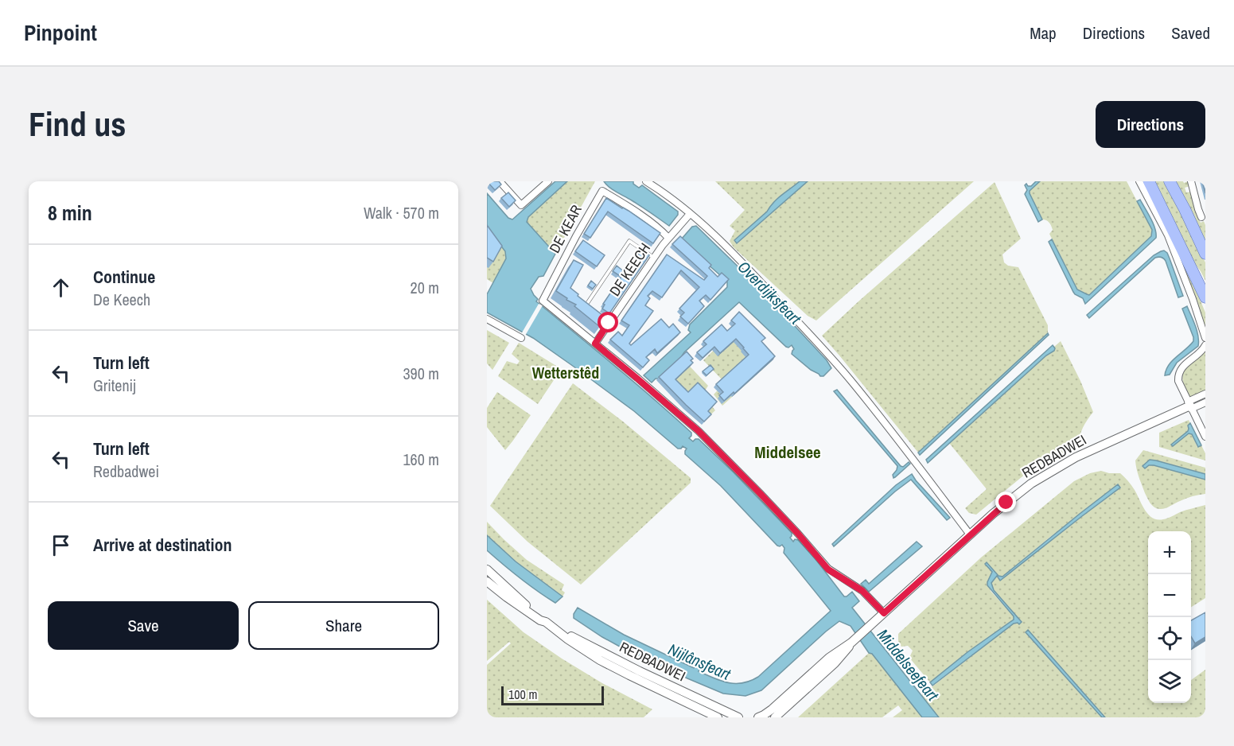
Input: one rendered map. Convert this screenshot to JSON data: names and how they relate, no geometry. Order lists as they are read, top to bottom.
{
  "streets": {
    "street": ["DE KEAR", "DE KEECH", "REDBADWEI"]
  },
  "crossings": [
    ["DE KEAR", "DE KEECH"]
  ],
  "districts": ["Wetterstêd", "Middelsee"],
  "water": ["Overdijksfeart", "Nijlânsfeart", "Middelseefeart"],
  "scale_bar": "100 m",
  "page": {
    "header": "Pinpoint",
    "nav": ["Map", "Directions", "Saved"],
    "buttons": [
      "Directions",
      ["Save", "Share"]
    ],
    "title": "Find us",
    "heading": ["8 min", "Walk · 570 m"],
    "list": [
      ["Continue", "De Keech", "20 m"],
      ["Turn left", "Gritenij", "390 m"],
      ["Turn left", "Redbadwei", "160 m"],
      "Arrive at destination"
    ],
    "map_buttons": ["+", "−"],
    "scale": "100 m"
  }
}
